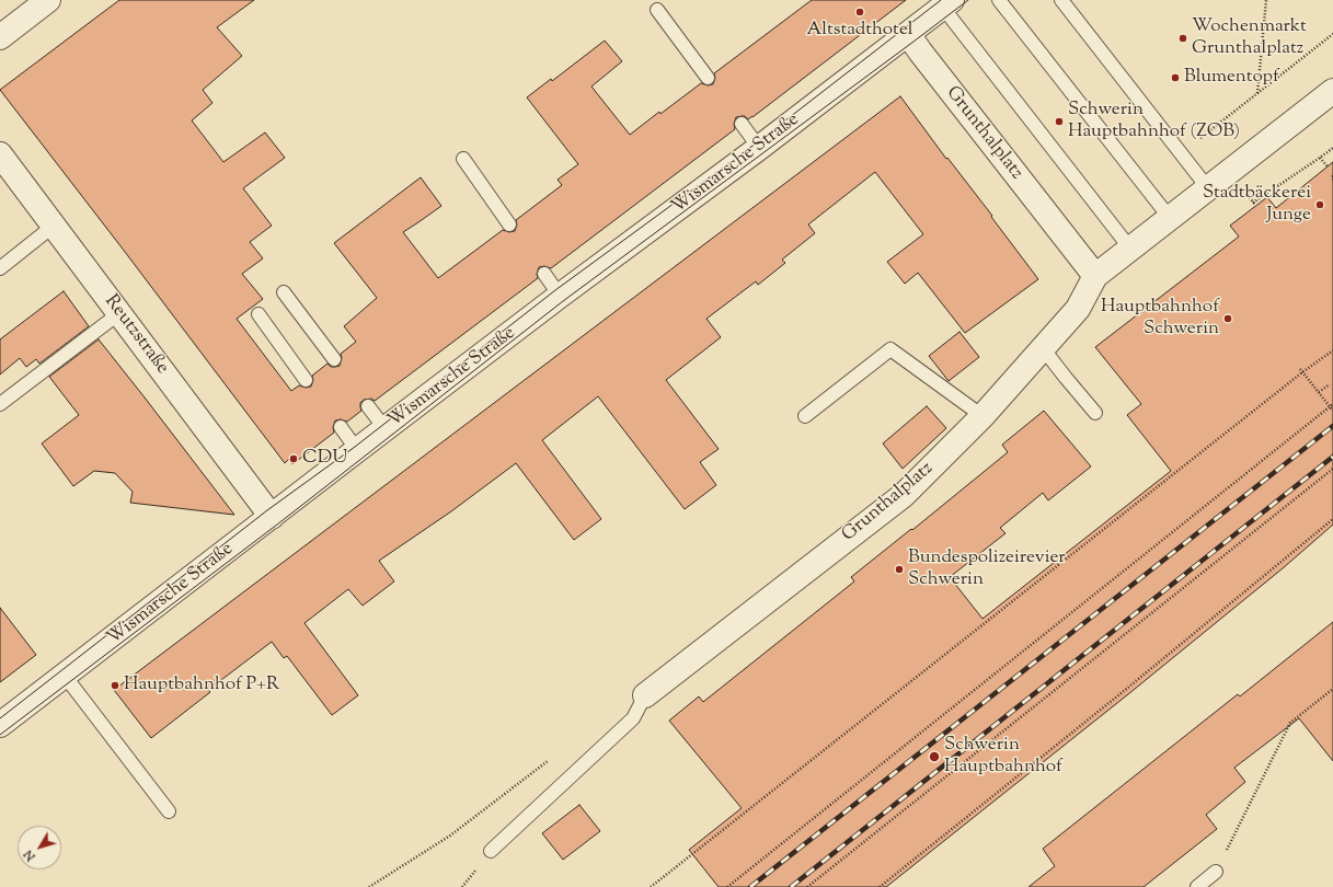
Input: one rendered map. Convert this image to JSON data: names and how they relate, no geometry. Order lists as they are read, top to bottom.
{
  "streets": {
    "street": ["Grunthalplatz", "Wismarsche Straße", "Reutzstraße"]
  },
  "crossings": [
    ["Grunthalplatz", "Wismarsche Straße"],
    ["Wismarsche Straße", "Reutzstraße"]
  ],
  "places": [
    "Altstadthotel",
    "Wochenmarkt Grunthalplatz",
    "Blumentopf",
    "Schwerin Hauptbahnhof (ZOB)",
    "Stadtbäckerei Junge",
    "Hauptbahnhof Schwerin",
    "CDU",
    "Bundespolizeirevier Schwerin",
    "Hauptbahnhof P+R",
    "Schwerin Hauptbahnhof"
  ],
  "north": "bottom left"
}
